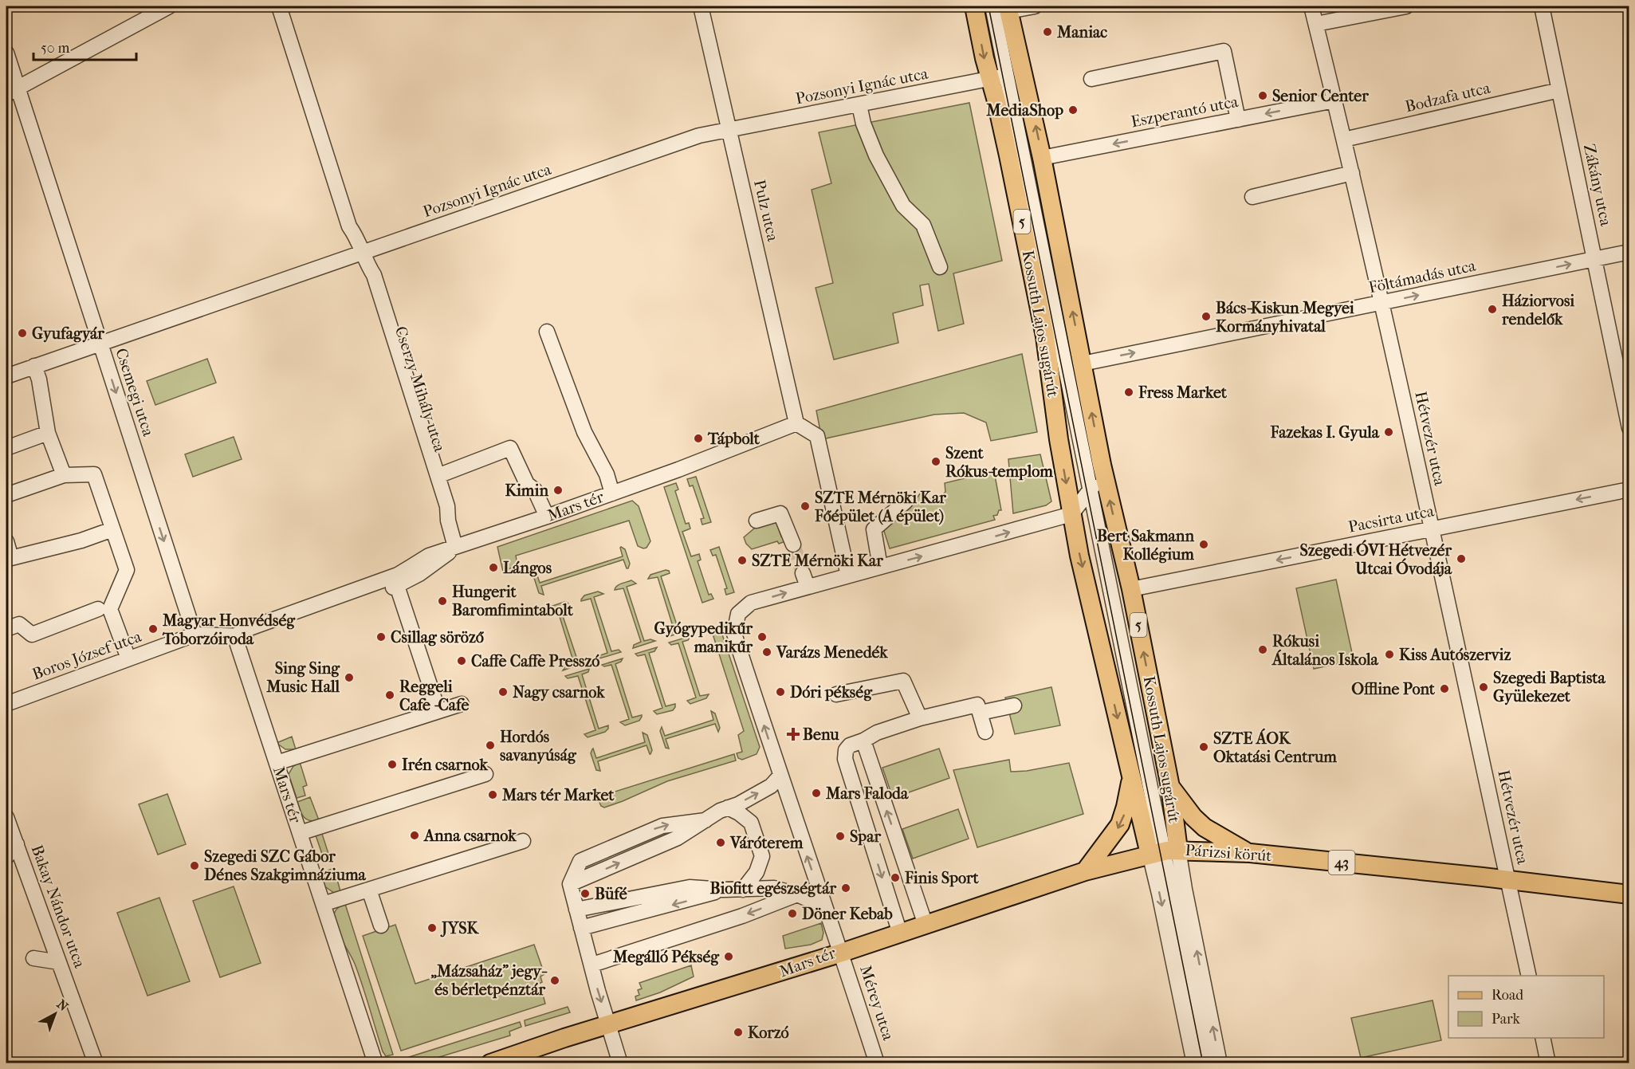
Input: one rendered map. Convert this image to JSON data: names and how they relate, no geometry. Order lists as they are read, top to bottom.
{
  "streets": {
    "main road": [
      "5",
      "Kossuth Lajos sugárút",
      "Mars tér",
      "Párizsi körút",
      "43"
    ],
    "street": [
      "Pozsonyi Ignác utca",
      "Bodzafa utca",
      "Eszperantó utca",
      "Zákány utca",
      "Pulz utca",
      "Föltámadás utca",
      "Cserzy Mihály utca",
      "Csemegi utca",
      "Hétvezér utca",
      "Pacsirta utca",
      "Boros József utca",
      "Bakay Nándor utca",
      "Mérey utca"
    ]
  },
  "crossings": [
    ["Pozsonyi Ignác utca", "Pulz utca"],
    ["Pozsonyi Ignác utca", "Kossuth Lajos sugárút"],
    ["Pozsonyi Ignác utca", "Cserzy Mihály utca"],
    ["Pozsonyi Ignác utca", "Csemegi utca"],
    ["Bodzafa utca", "Zákány utca"],
    ["Bodzafa utca", "Hétvezér utca"],
    ["Eszperantó utca", "Kossuth Lajos sugárút"],
    ["Eszperantó utca", "Hétvezér utca"],
    ["Zákány utca", "Föltámadás utca"],
    ["Pulz utca", "Mars tér"],
    ["5", "Kossuth Lajos sugárút"],
    ["5", "Párizsi körút"],
    ["Föltámadás utca", "Kossuth Lajos sugárút"],
    ["Föltámadás utca", "Hétvezér utca"],
    ["Kossuth Lajos sugárút", "Pacsirta utca"],
    ["Kossuth Lajos sugárút", "Párizsi körút"],
    ["Cserzy Mihály utca", "Mars tér"],
    ["Csemegi utca", "Boros József utca"],
    ["Hétvezér utca", "Pacsirta utca"],
    ["Hétvezér utca", "Párizsi körút"],
    ["Mars tér", "Boros József utca"],
    ["Mars tér", "Párizsi körút"],
    ["Mars tér", "Mérey utca"],
    ["Párizsi körút", "Mérey utca"]
  ],
  "one_way": ["Föltámadás utca", "Pacsirta utca"],
  "places": {
    "other": [
      "Maniac",
      "Senior Center",
      "MediaShop",
      "Háziorvosi rendelők",
      "Bács-Kiskun Megyei Kormányhivatal",
      "Gyufagyár",
      "Fress Market",
      "Fazekas I. Gyula",
      "Tápbolt",
      "Szent Rókus-templom",
      "Kimin",
      "SZTE Mérnöki Kar Főépület (A épület)",
      "Bert Sakmann Kollégium",
      "Szegedi ÓVI Hétvezér Utcai Óvodája",
      "SZTE Mérnöki Kar",
      "Lángos",
      "Hungerit Baromfimintabolt",
      "Magyar Honvédség Toborzóiroda",
      "Csillag söröző",
      "Gyógypedikűr manikűr",
      "Rókusi Általános Iskola",
      "Varázs Menedék",
      "Kiss Autószerviz",
      "Caffe Caffe Presszó",
      "Sing Sing Music Hall",
      "Szegedi Baptista Gyülekezet",
      "Offline Pont",
      "Nagy csarnok",
      "Dóri pékség",
      "Reggeli Cafe -Cafe",
      "Hordós savanyúság",
      "SZTE ÁOK Oktatási Centrum",
      "Irén csarnok",
      "Mars Faloda",
      "Mars tér Market",
      "Anna csarnok",
      "Spar",
      "Váróterem",
      "Szegedi SZC Gábor Dénes Szakgimnáziuma",
      "Finis Sport",
      "Biofitt egészségtár",
      "Büfé",
      "Döner Kebab",
      "JYSK",
      "Megálló Pékség",
      "„Mázsaház” jegy- és bérletpénztár",
      "Korzó"
    ],
    "health": ["Benu"]
  },
  "legend": ["Road", "Park"],
  "scale_bar": "50 m",
  "north": "top right"
}
